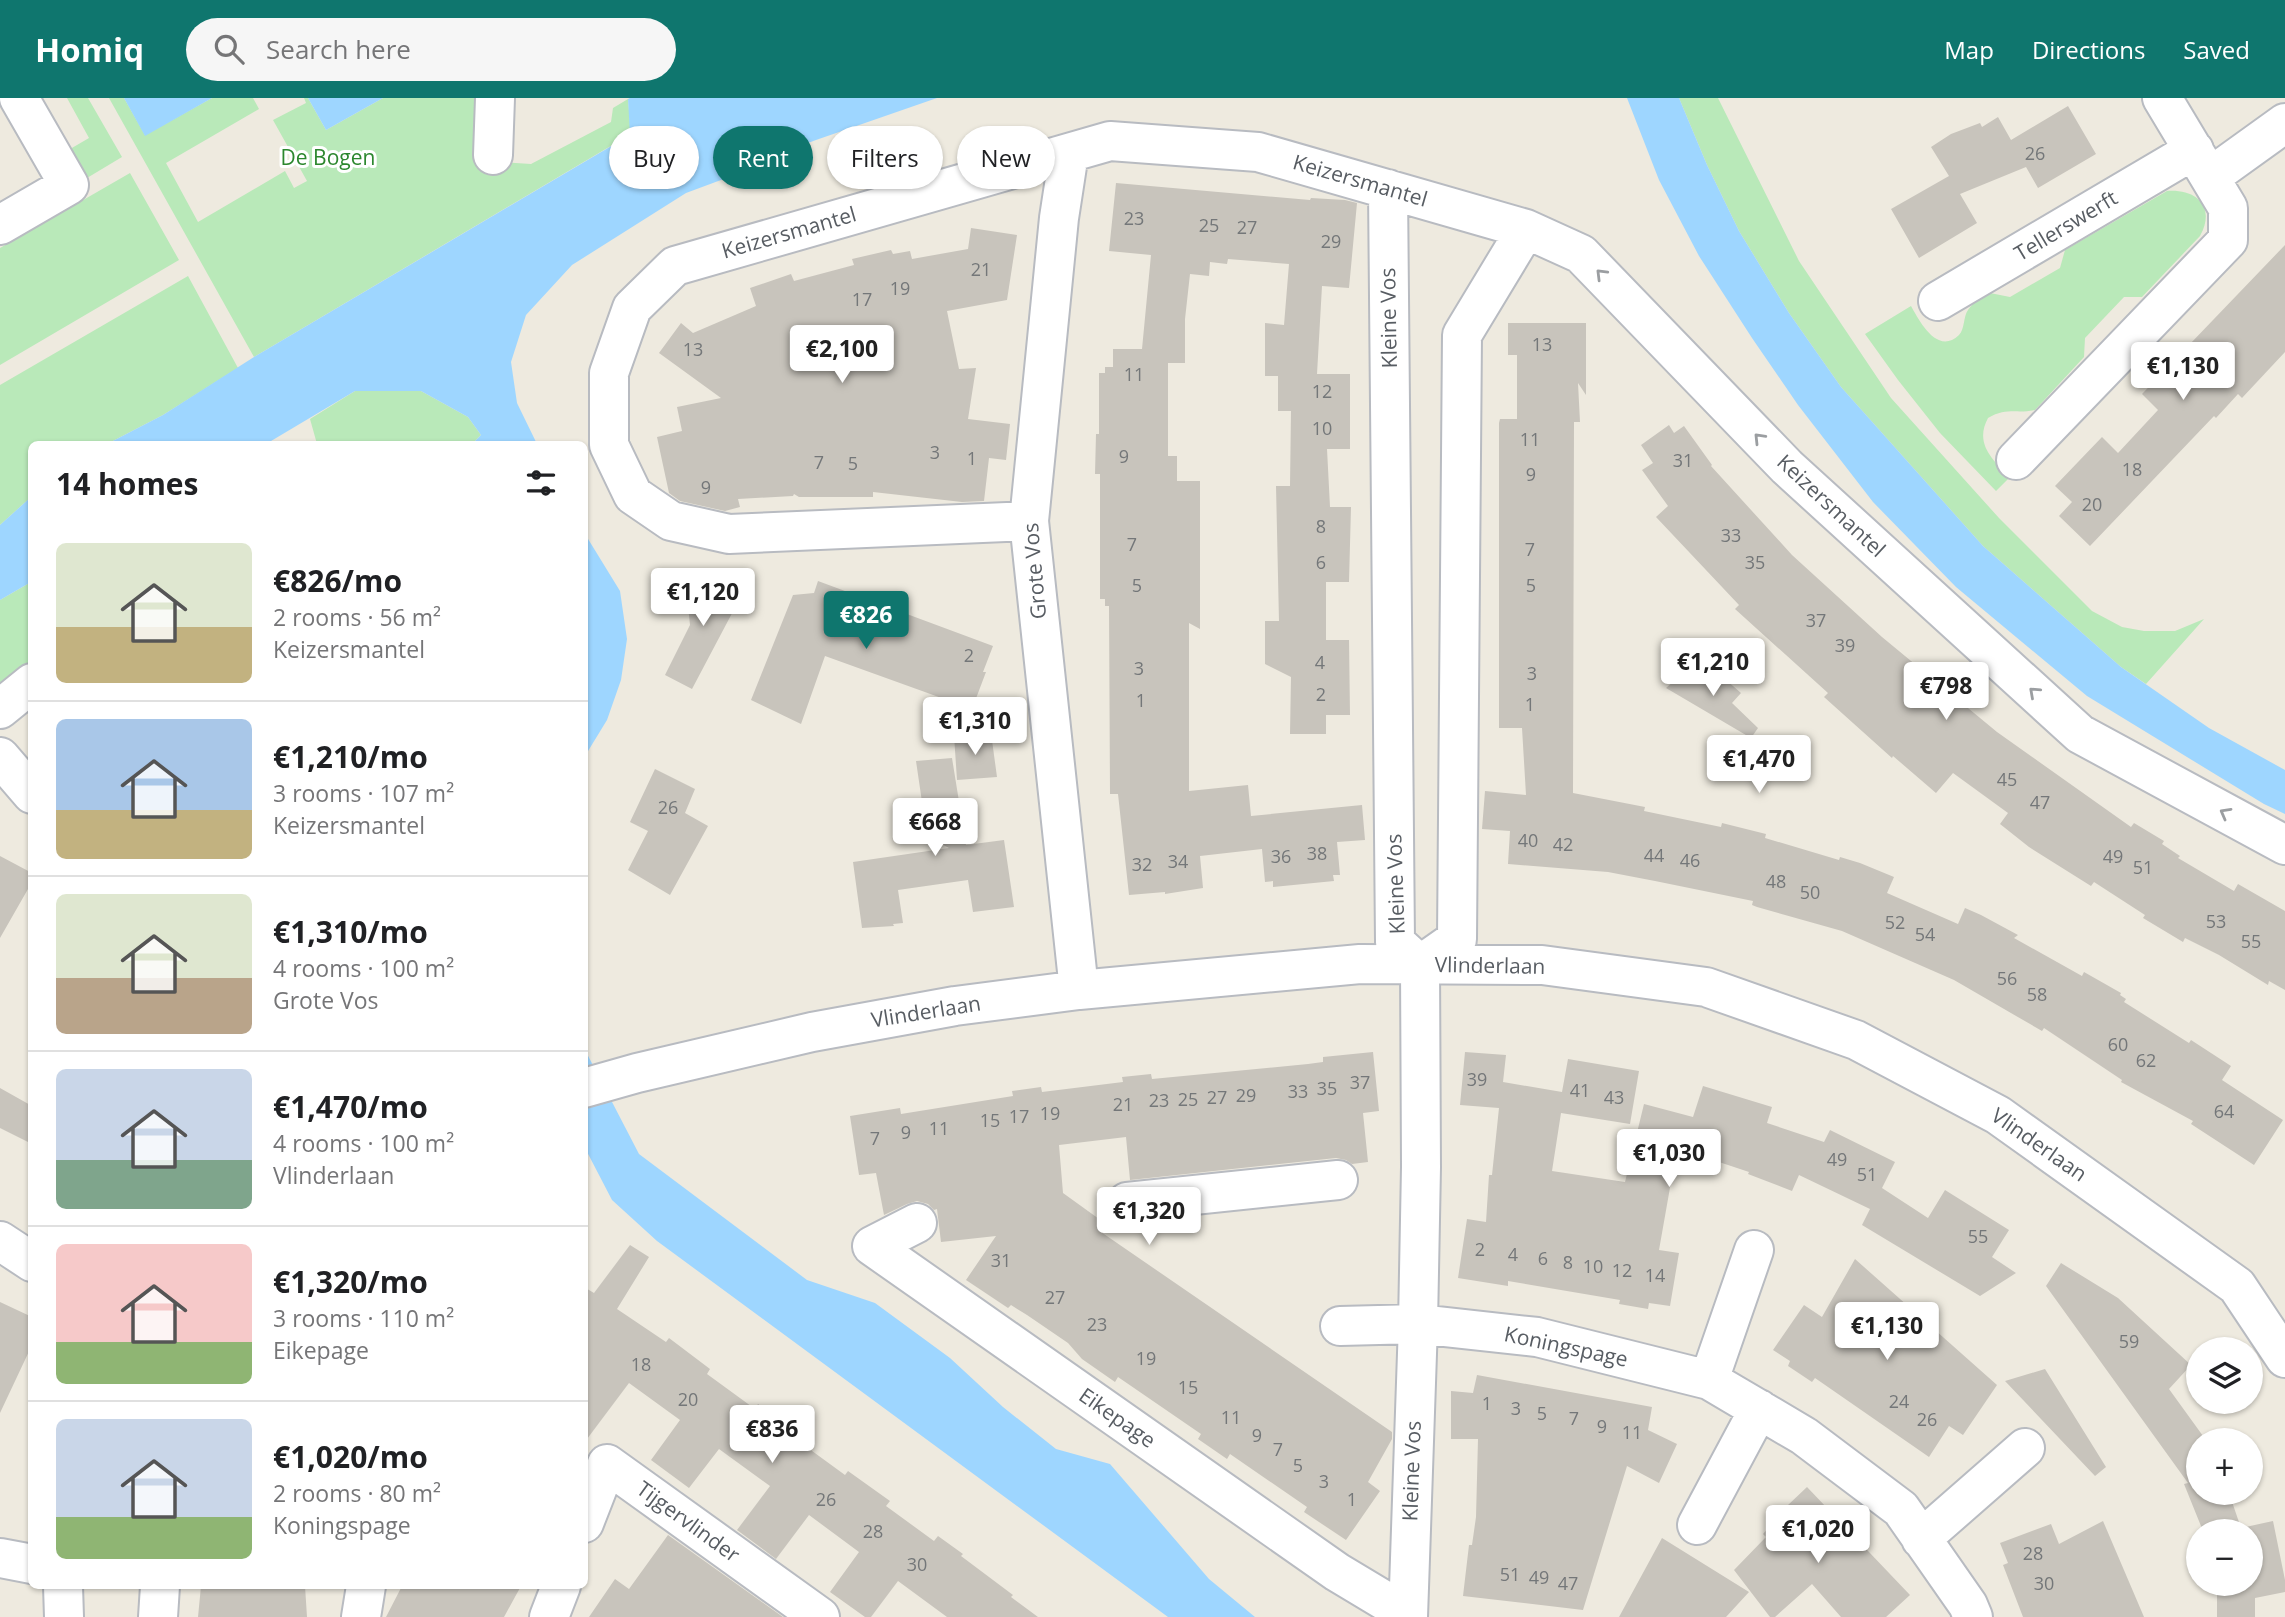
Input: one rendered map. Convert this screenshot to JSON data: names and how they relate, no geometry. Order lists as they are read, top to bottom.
{
  "streets": {
    "street": [
      "Keizersmantel",
      "Tellerswerft",
      "Kleine Vos",
      "Grote Vos",
      "Vlinderlaan",
      "Koningspage",
      "Eikepage",
      "Tijgervlinder"
    ]
  },
  "crossings": [
    ["Keizersmantel", "Kleine Vos"],
    ["Keizersmantel", "Grote Vos"],
    ["Kleine Vos", "Vlinderlaan"],
    ["Kleine Vos", "Koningspage"],
    ["Kleine Vos", "Eikepage"],
    ["Grote Vos", "Vlinderlaan"]
  ],
  "one_way": ["Keizersmantel"],
  "parks": ["De Bogen"],
  "house_numbers": [
    "26",
    "23",
    "25",
    "27",
    "29",
    "21",
    "19",
    "17",
    "13",
    "13",
    "11",
    "12",
    "10",
    "11",
    "3",
    "9",
    "1",
    "31",
    "7",
    "5",
    "18",
    "9",
    "9",
    "20",
    "8",
    "33",
    "7",
    "7",
    "6",
    "35",
    "5",
    "5",
    "37",
    "39",
    "2",
    "4",
    "3",
    "3",
    "2",
    "1",
    "1",
    "45",
    "47",
    "26",
    "40",
    "42",
    "38",
    "44",
    "36",
    "49",
    "46",
    "34",
    "32",
    "51",
    "48",
    "50",
    "53",
    "52",
    "54",
    "55",
    "56",
    "58",
    "60",
    "62",
    "39",
    "37",
    "35",
    "41",
    "33",
    "29",
    "27",
    "43",
    "25",
    "23",
    "21",
    "64",
    "19",
    "17",
    "15",
    "11",
    "9",
    "7",
    "49",
    "51",
    "55",
    "2",
    "4",
    "6",
    "31",
    "8",
    "10",
    "12",
    "14",
    "27",
    "23",
    "59",
    "19",
    "18",
    "15",
    "20",
    "24",
    "1",
    "3",
    "5",
    "11",
    "7",
    "26",
    "9",
    "11",
    "9",
    "7",
    "5",
    "3",
    "26",
    "1",
    "28",
    "28",
    "30",
    "51",
    "49",
    "47",
    "30"
  ],
  "page": {
    "header": "Homiq",
    "search": "Search here",
    "nav": ["Map", "Directions", "Saved"],
    "chip": [
      "Buy",
      "Rent",
      "Filters",
      "New"
    ],
    "price": [
      "€2,100",
      "€1,130",
      "€1,120",
      "€826",
      "€1,210",
      "€798",
      "€1,310",
      "€1,470",
      "€668",
      "€1,030",
      "€1,320",
      "€1,130",
      "€836",
      "€1,020"
    ],
    "heading": "14 homes",
    "list": [
      {
        "name": "€826/mo",
        "note": "2 rooms · 56 m² · Keizersmantel"
      },
      {
        "name": "€1,210/mo",
        "note": "3 rooms · 107 m² · Keizersmantel"
      },
      {
        "name": "€1,310/mo",
        "note": "4 rooms · 100 m² · Grote Vos"
      },
      {
        "name": "€1,470/mo",
        "note": "4 rooms · 100 m² · Vlinderlaan"
      },
      {
        "name": "€1,320/mo",
        "note": "3 rooms · 110 m² · Eikepage"
      },
      {
        "name": "€1,020/mo",
        "note": "2 rooms · 80 m² · Koningspage"
      }
    ],
    "map_buttons": ["+", "−"]
  }
}
